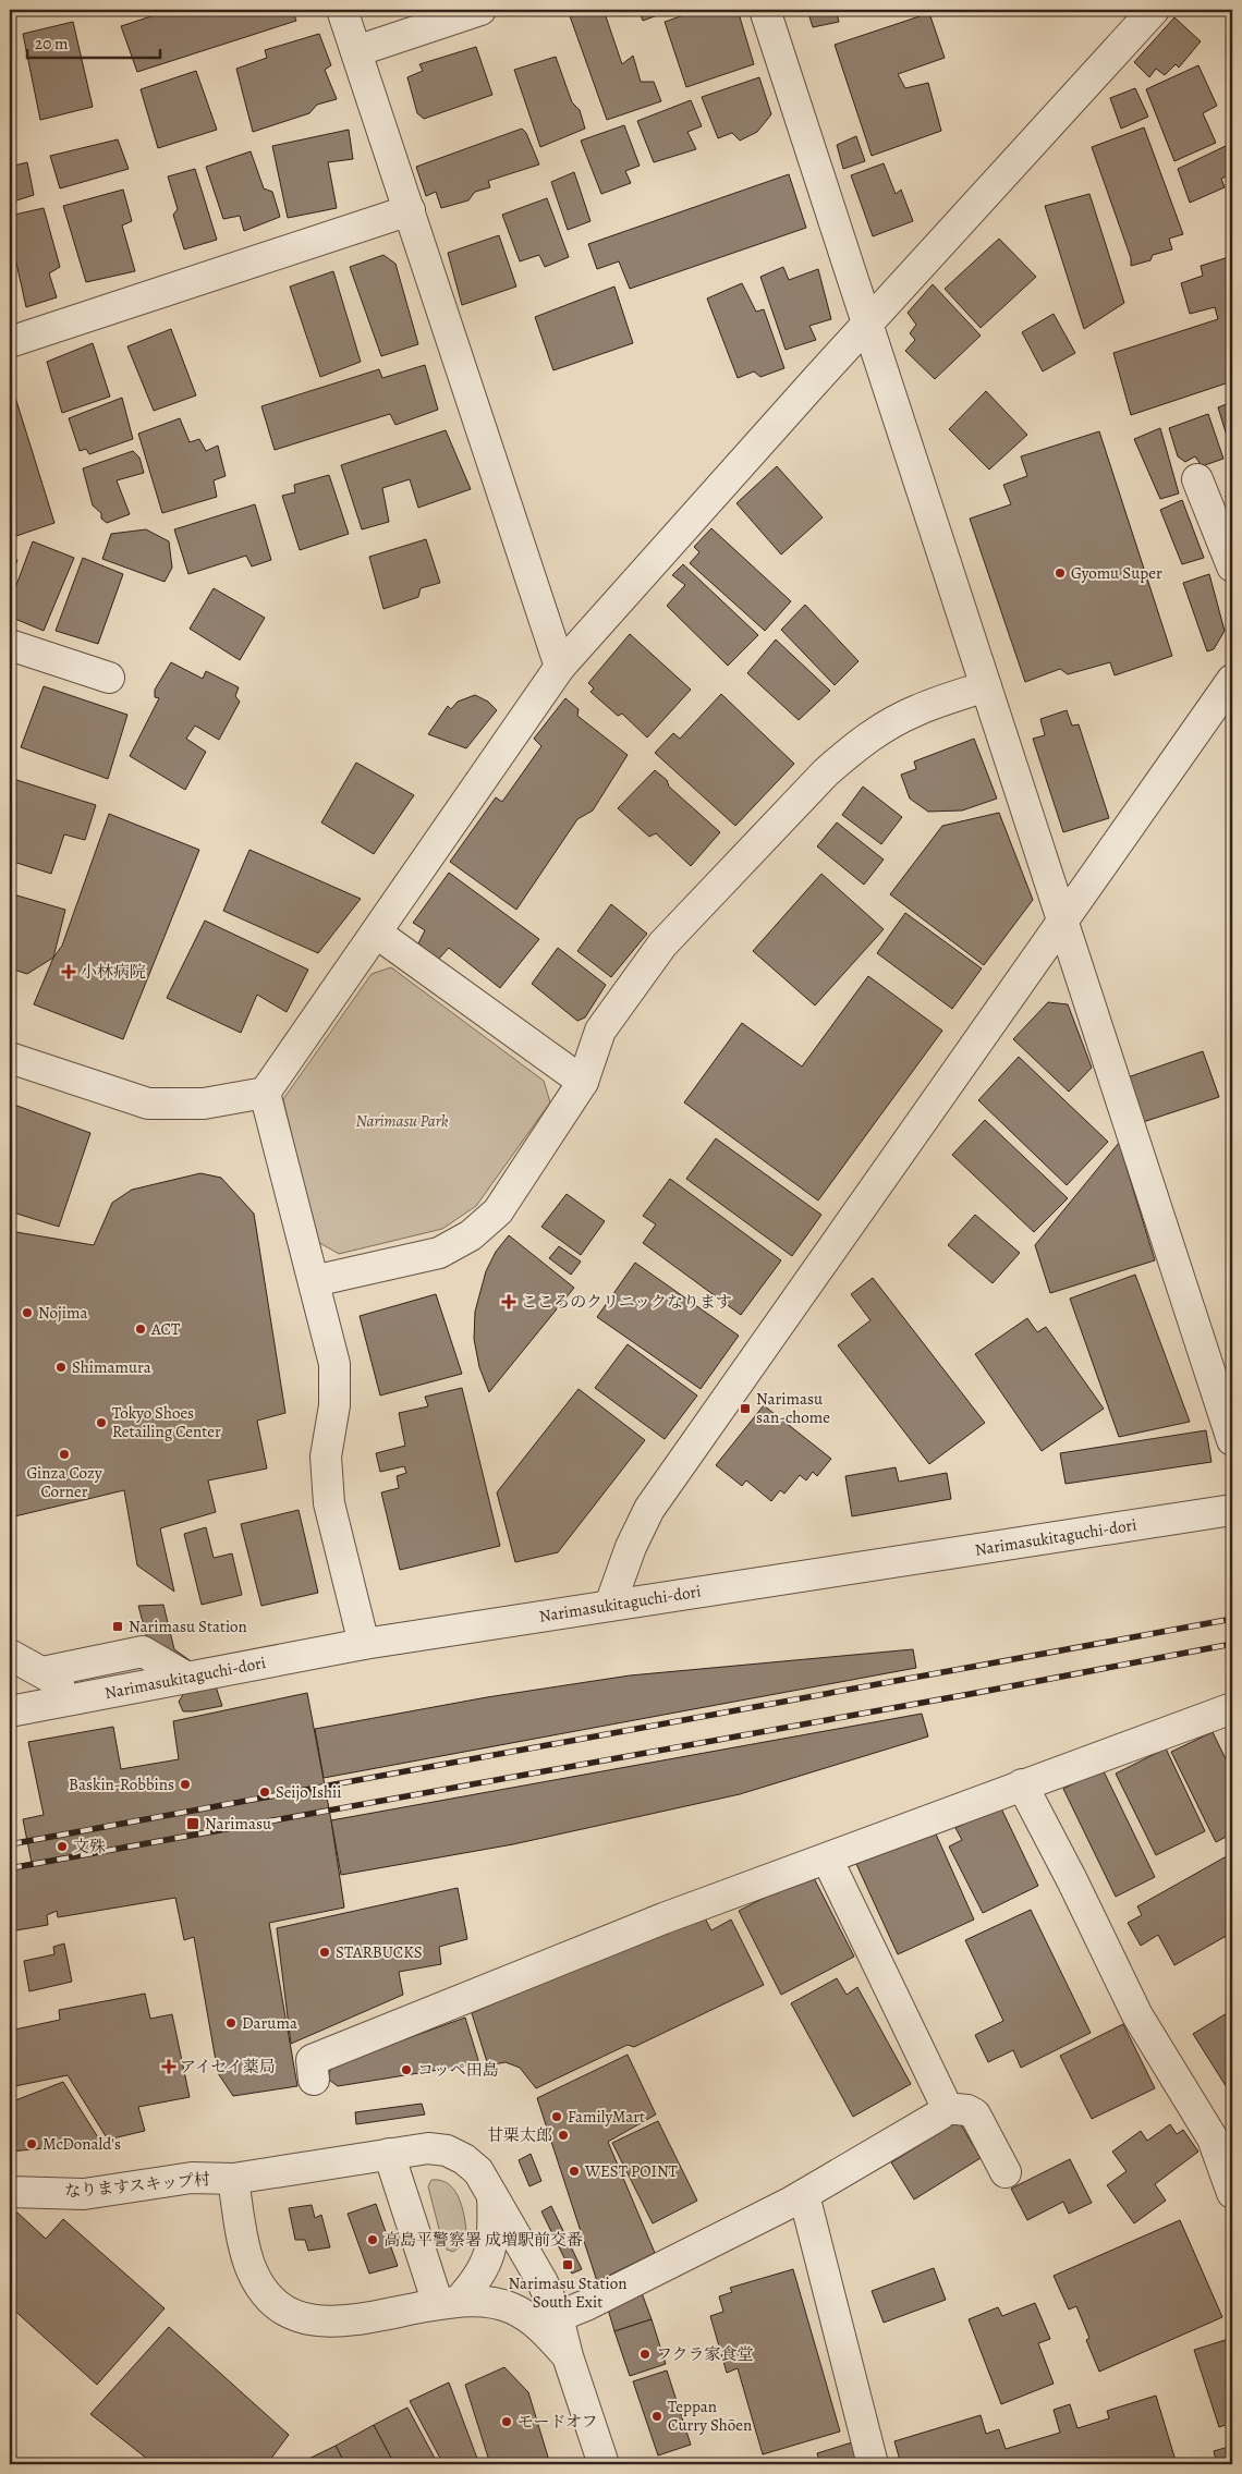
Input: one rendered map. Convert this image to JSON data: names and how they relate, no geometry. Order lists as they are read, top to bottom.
{
  "streets": {
    "street": ["Narimasukitaguchi-dori", "なりますスキップ村"]
  },
  "parks": ["Narimasu Park"],
  "places": {
    "other": [
      "Gyomu Super",
      "Nojima",
      "ACT",
      "Shimamura",
      "Tokyo Shoes Retailing Center",
      "Ginza Cozy Corner",
      "Baskin-Robbins",
      "Seijo Ishii",
      "文殊",
      "STARBUCKS",
      "Daruma",
      "コッペ田島",
      "FamilyMart",
      "甘栗太郎",
      "McDonald's",
      "WEST POINT",
      "高島平警察署 成増駅前交番",
      "フクラ家食堂",
      "Teppan Curry Shōen",
      "モードオフ"
    ],
    "health": ["小林病院", "こころのクリニックなります", "アイセイ薬局"],
    "transit": [
      "Narimasu san-chome",
      "Narimasu Station",
      "Narimasu",
      "Narimasu Station South Exit"
    ]
  },
  "scale_bar": "20 m"
}
